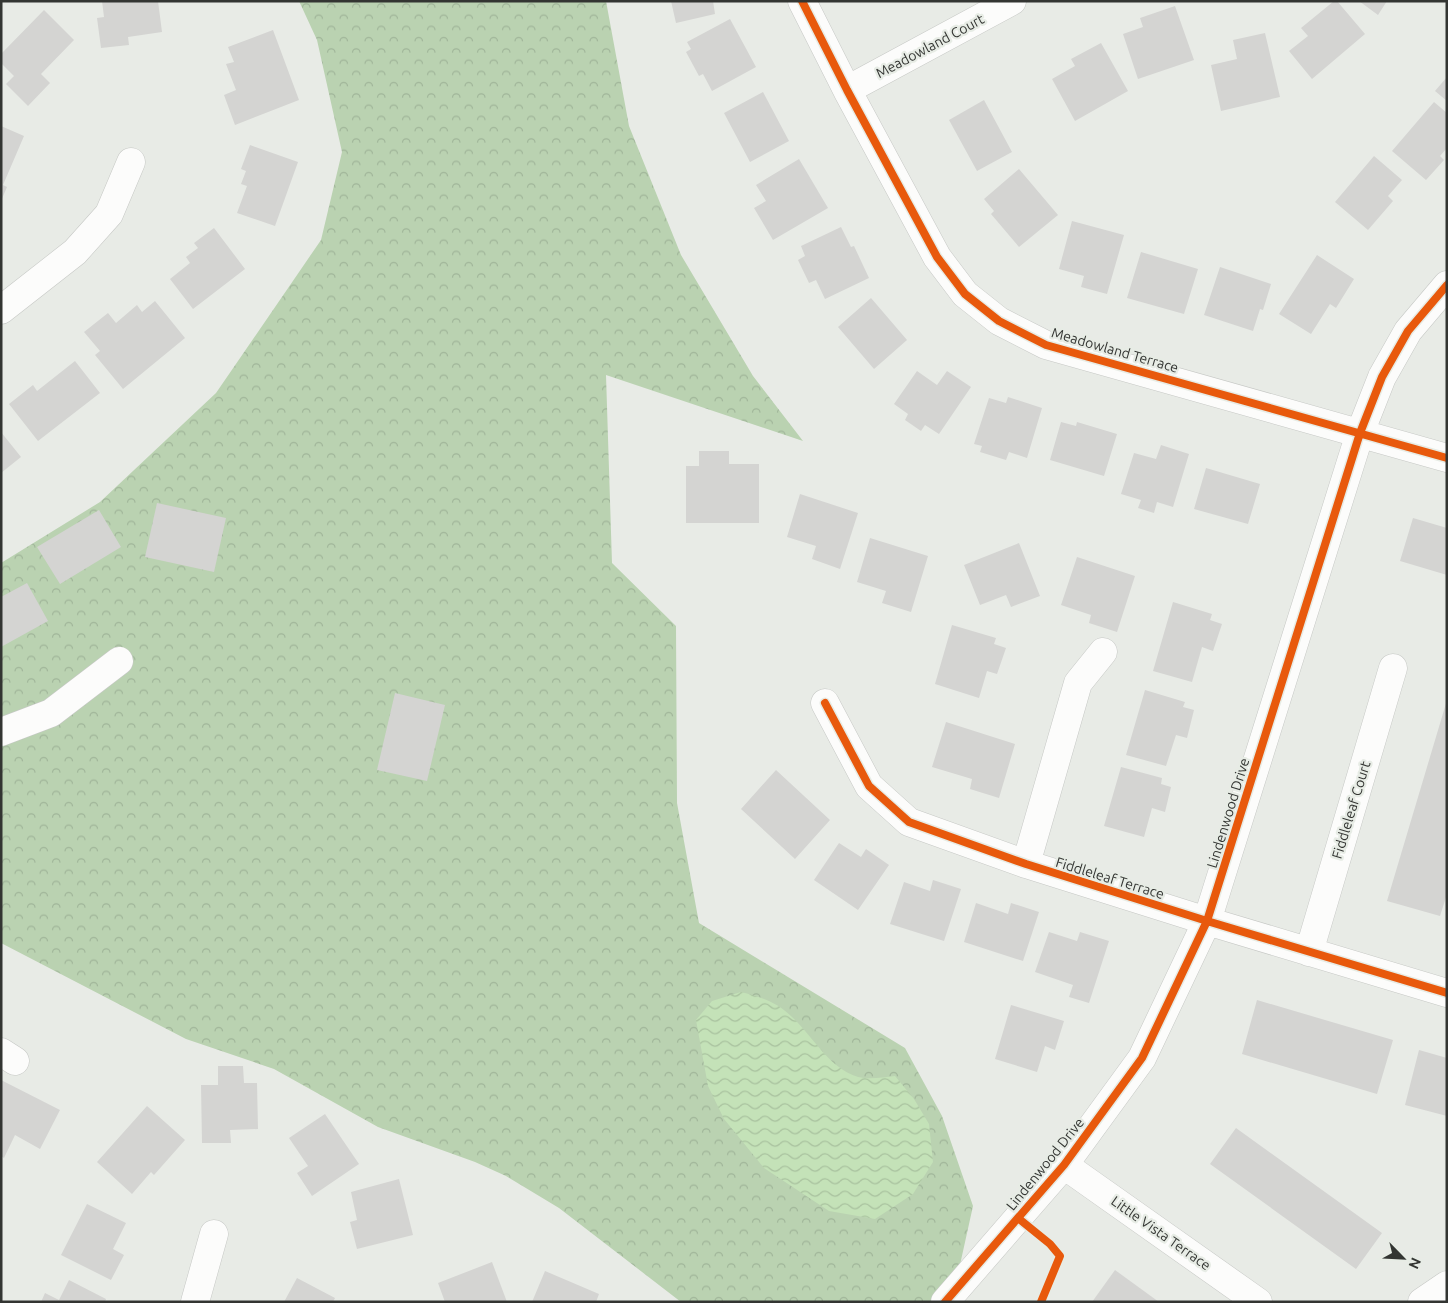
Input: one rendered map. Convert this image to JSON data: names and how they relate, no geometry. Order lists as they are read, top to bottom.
{
  "streets": {
    "street": [
      "Meadowland Court",
      "Meadowland Terrace",
      "Fiddleleaf Court",
      "Lindenwood Drive",
      "Fiddleleaf Terrace",
      "Little Vista Terrace"
    ]
  },
  "crossings": [
    ["Meadowland Court", "Meadowland Terrace"],
    ["Meadowland Terrace", "Lindenwood Drive"],
    ["Fiddleleaf Court", "Fiddleleaf Terrace"],
    ["Lindenwood Drive", "Fiddleleaf Terrace"],
    ["Lindenwood Drive", "Little Vista Terrace"]
  ],
  "north": "bottom right"
}
